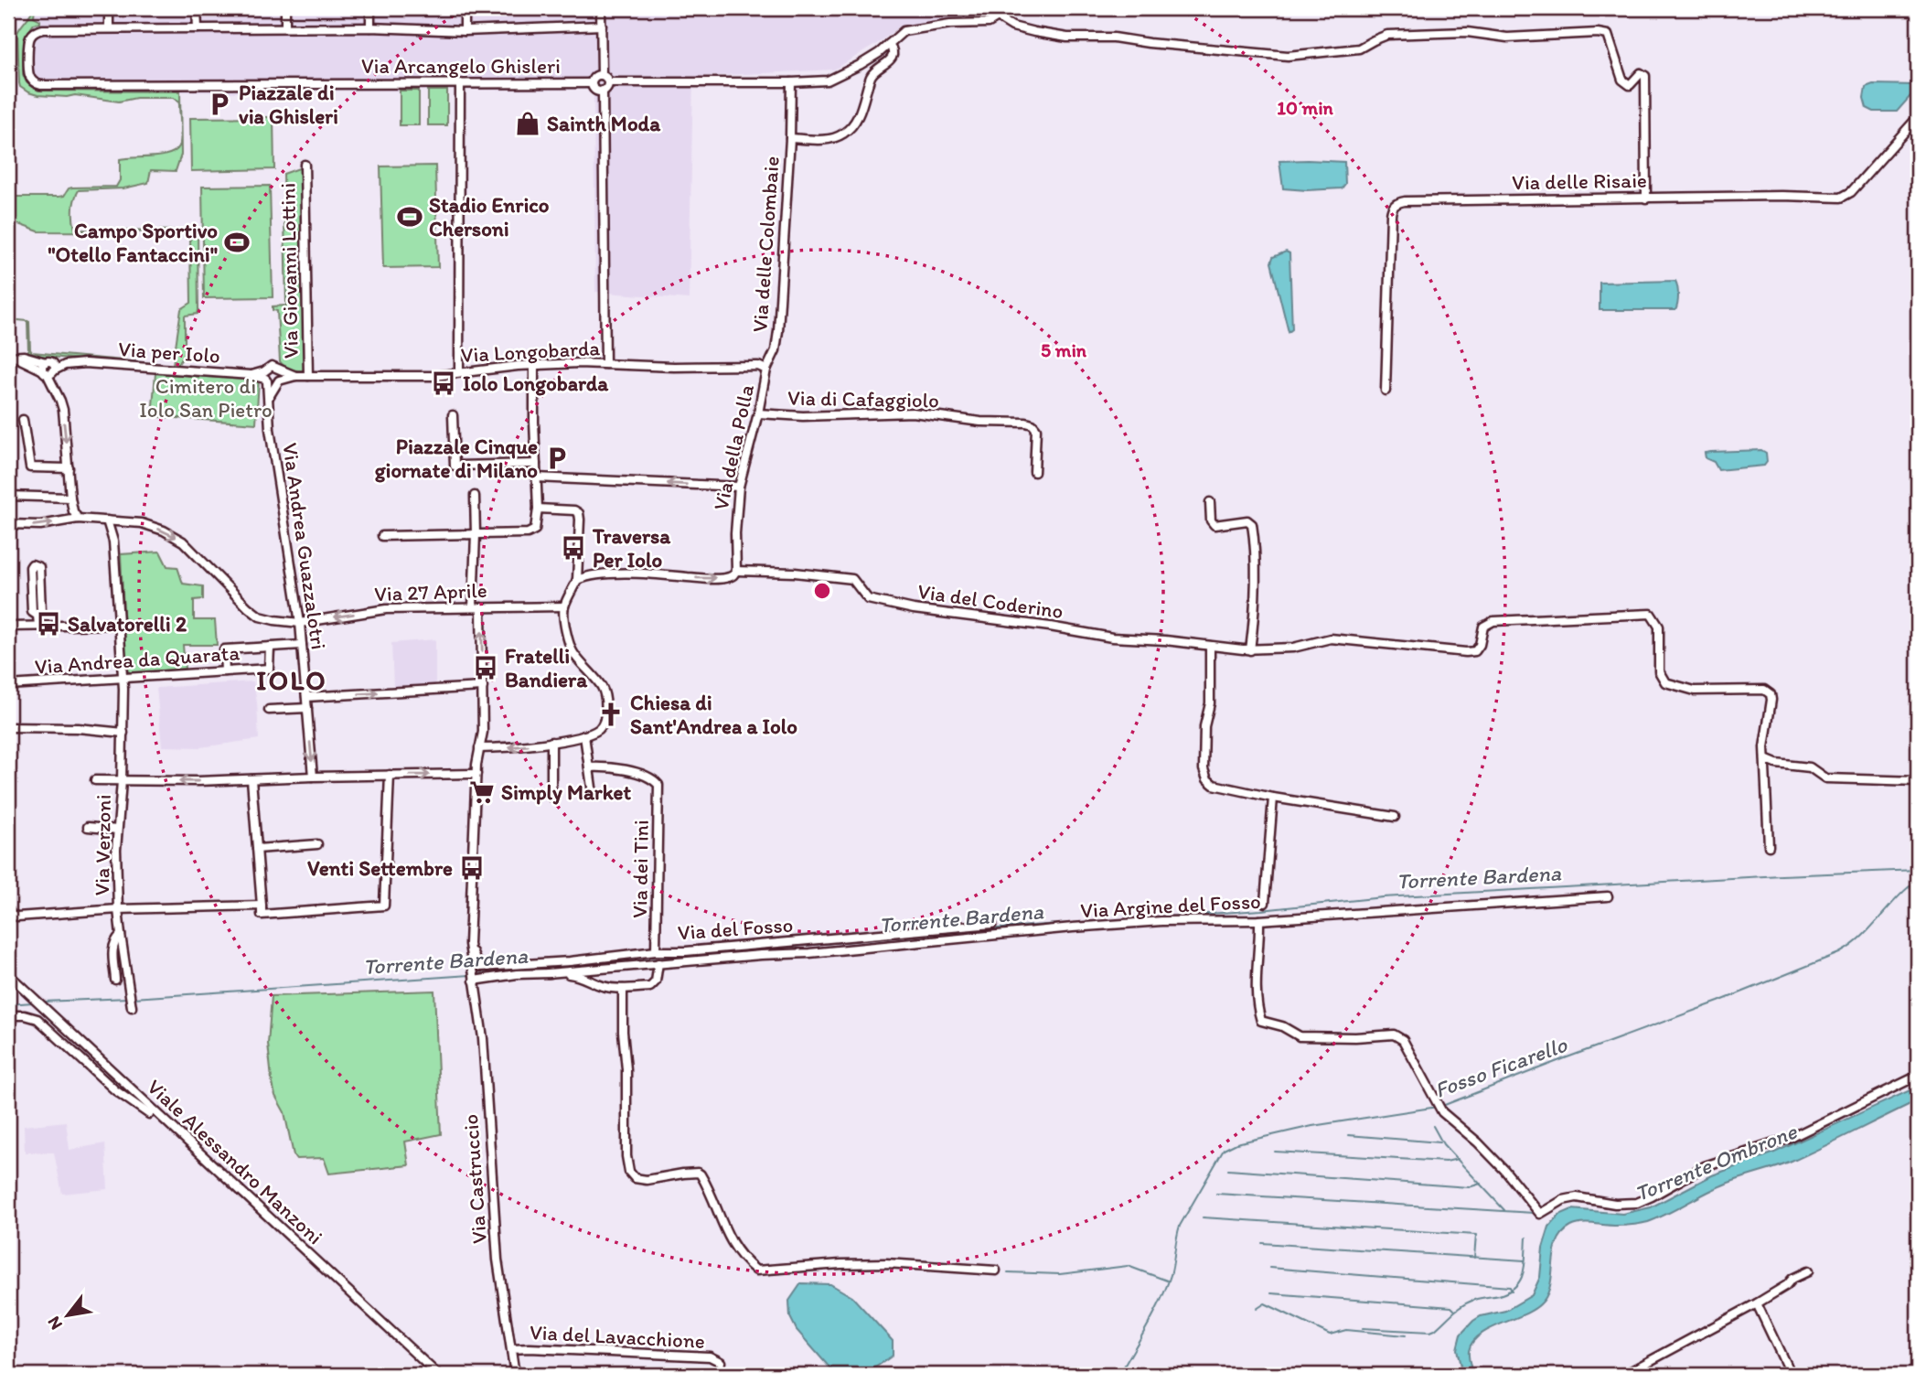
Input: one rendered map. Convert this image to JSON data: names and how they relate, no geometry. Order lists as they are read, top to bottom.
{
  "streets": {
    "street": [
      "Via Arcangelo Ghisleri",
      "Via delle Risaie",
      "Via delle Colombaie",
      "Via Giovanni Lottini",
      "Via Longobarda",
      "Via per Iolo",
      "Via di Cafaggiolo",
      "Via della Polla",
      "Via Andrea Guazzalotri",
      "Via 27 Aprile",
      "Via del Coderino",
      "Via Andrea da Quarata",
      "Via Verzoni",
      "Via dei Tini",
      "Via Argine del Fosso",
      "Via del Fosso",
      "Viale Alessandro Manzoni",
      "Via Castruccio",
      "Via del Lavacchione"
    ]
  },
  "crossings": [
    ["Via delle Colombaie", "Via Longobarda"],
    ["Via delle Colombaie", "Via della Polla"],
    ["Via Giovanni Lottini", "Via Longobarda"],
    ["Via Longobarda", "Via per Iolo"],
    ["Via Longobarda", "Via della Polla"],
    ["Via Longobarda", "Via Andrea Guazzalotri"],
    ["Via per Iolo", "Via Andrea Guazzalotri"],
    ["Via di Cafaggiolo", "Via della Polla"],
    ["Via della Polla", "Via del Coderino"],
    ["Via Andrea Guazzalotri", "Via 27 Aprile"],
    ["Via 27 Aprile", "Via Verzoni"],
    ["Via 27 Aprile", "Via Castruccio"],
    ["Via Andrea da Quarata", "Via Verzoni"],
    ["Via dei Tini", "Via del Fosso"],
    ["Via del Fosso", "Via Castruccio"],
    ["Via Castruccio", "Via del Lavacchione"]
  ],
  "districts": ["IOLO"],
  "water": ["Torrente Bardena", "Fosso Ficarello", "Torrente Ombrone"],
  "parks": ["Cimitero di Iolo San Pietro"],
  "places": {
    "parking": ["Piazzale di via Ghisleri", "Piazzale Cinque giornate di Milano"],
    "shop": ["Sainth Moda"],
    "sports": ["Stadio Enrico Chersoni", "Campo Sportivo \"Otello Fantaccini\""],
    "bus stop": [
      "Iolo Longobarda",
      "Traversa Per Iolo",
      "Salvatorelli 2",
      "Fratelli Bandiera",
      "Venti Settembre"
    ],
    "church": ["Chiesa di Sant'Andrea a Iolo"],
    "supermarket": ["Simply Market"]
  },
  "north": "bottom left",
  "rings": ["10 min", "5 min"]
}
